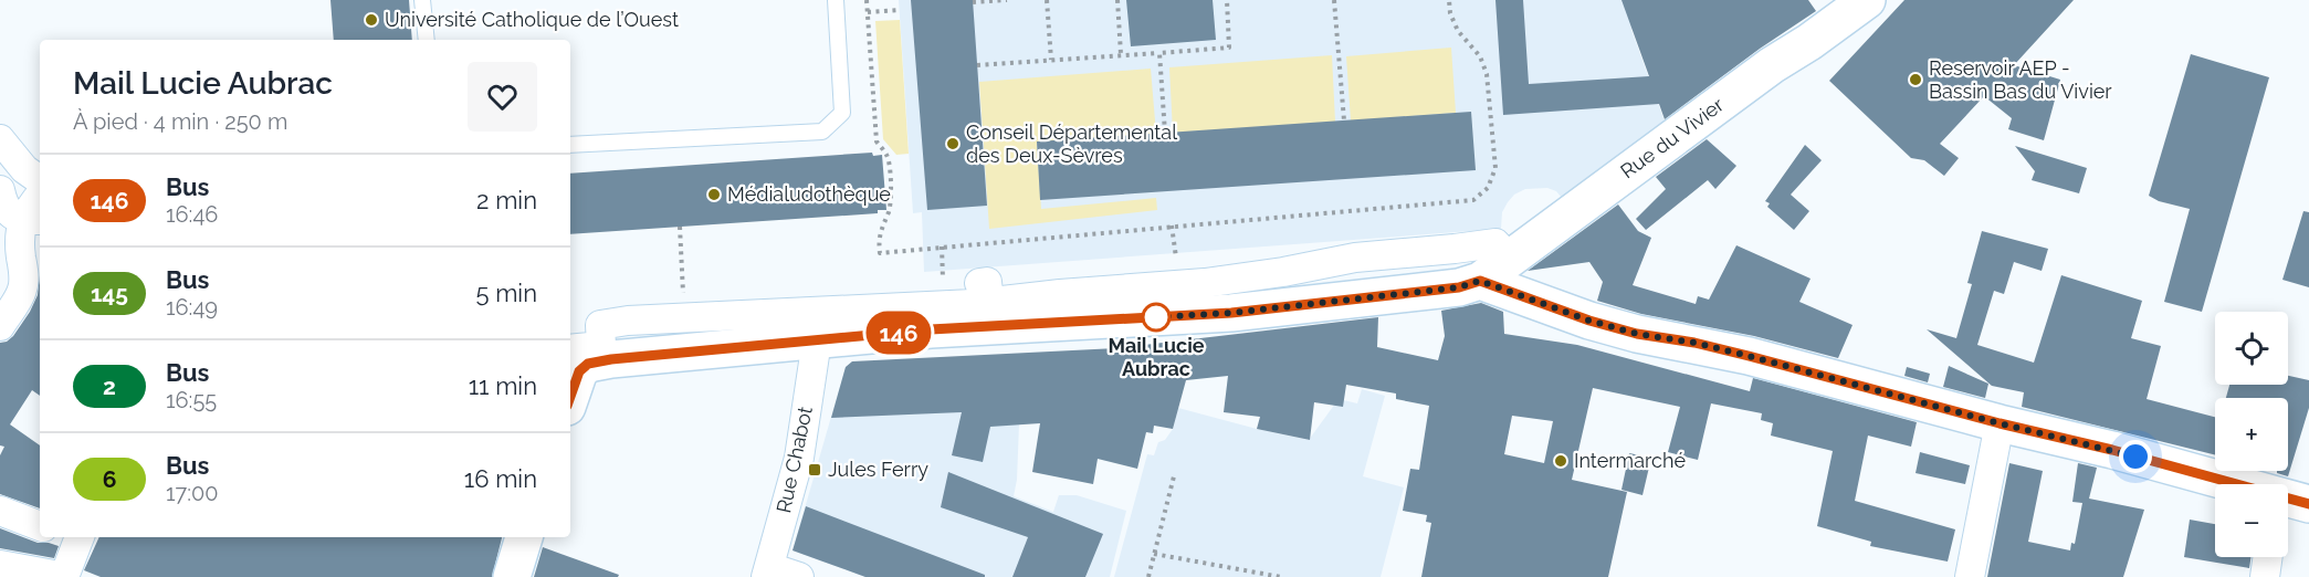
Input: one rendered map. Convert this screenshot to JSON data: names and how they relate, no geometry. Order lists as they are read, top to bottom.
{
  "streets": {
    "main road": ["Rue du Vivier"],
    "street": ["Rue Chabot"]
  },
  "places": {
    "other": [
      "Université Catholique de l’Ouest",
      "Reservoir AEP - Bassin Bas du Vivier",
      "Conseil Départemental des Deux-Sèvres",
      "Médialudothèque",
      "Mail Lucie Aubrac",
      "Intermarché"
    ],
    "transit": ["Jules Ferry"]
  },
  "lines": ["bus line 146"],
  "page": {
    "on_map": "146",
    "heading": ["Mail Lucie Aubrac", "À pied · 4 min · 250 m"],
    "list": [
      {
        "mark": "146",
        "name": "Bus",
        "note": "16:46",
        "value": "2 min"
      },
      {
        "mark": "145",
        "name": "Bus",
        "note": "16:49",
        "value": "5 min"
      },
      {
        "mark": "2",
        "name": "Bus",
        "note": "16:55",
        "value": "11 min"
      },
      {
        "mark": "6",
        "name": "Bus",
        "note": "17:00",
        "value": "16 min"
      }
    ],
    "map_buttons": ["+", "−"]
  }
}
